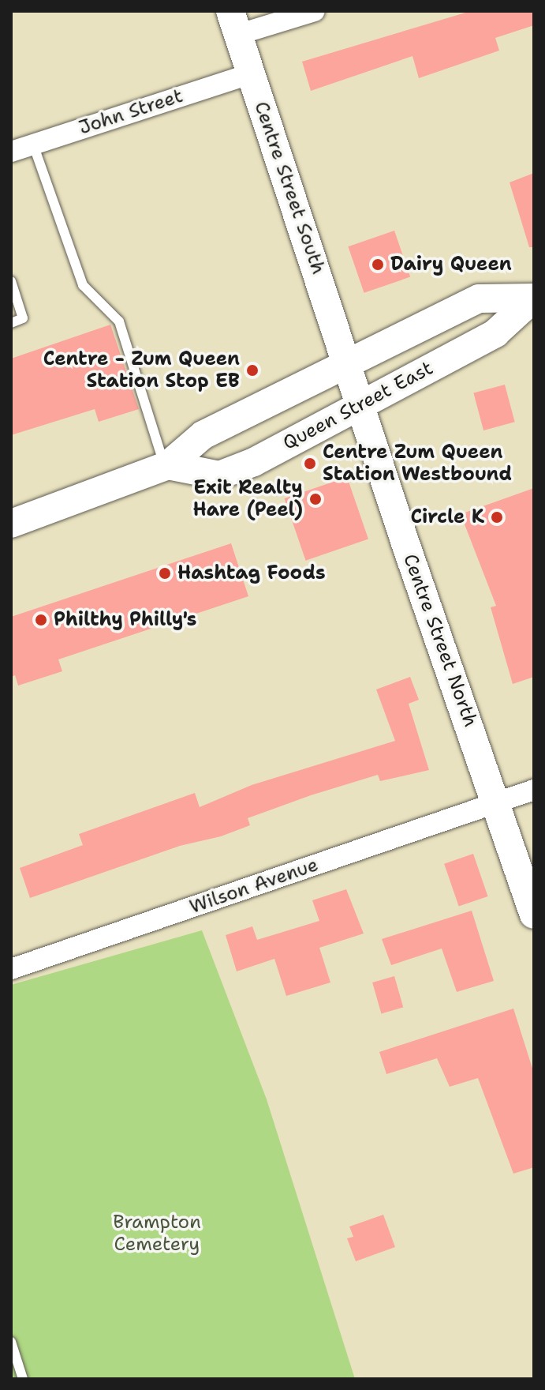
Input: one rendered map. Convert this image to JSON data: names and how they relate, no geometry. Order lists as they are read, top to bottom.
{
  "streets": {
    "main road": ["Centre Street South", "Queen Street East", "Centre Street North"],
    "street": ["John Street", "Wilson Avenue"]
  },
  "crossings": [
    ["John Street", "Centre Street South"],
    ["Centre Street South", "Queen Street East"],
    ["Centre Street South", "Centre Street North"],
    ["Queen Street East", "Centre Street North"],
    ["Centre Street North", "Wilson Avenue"]
  ],
  "parks": ["Brampton Cemetery"],
  "places": [
    "Dairy Queen",
    "Centre - Zum Queen Station Stop EB",
    "Centre Zum Queen Station Westbound",
    "Exit Realty Hare (Peel)",
    "Circle K",
    "Hashtag Foods",
    "Philthy Philly's"
  ]
}
